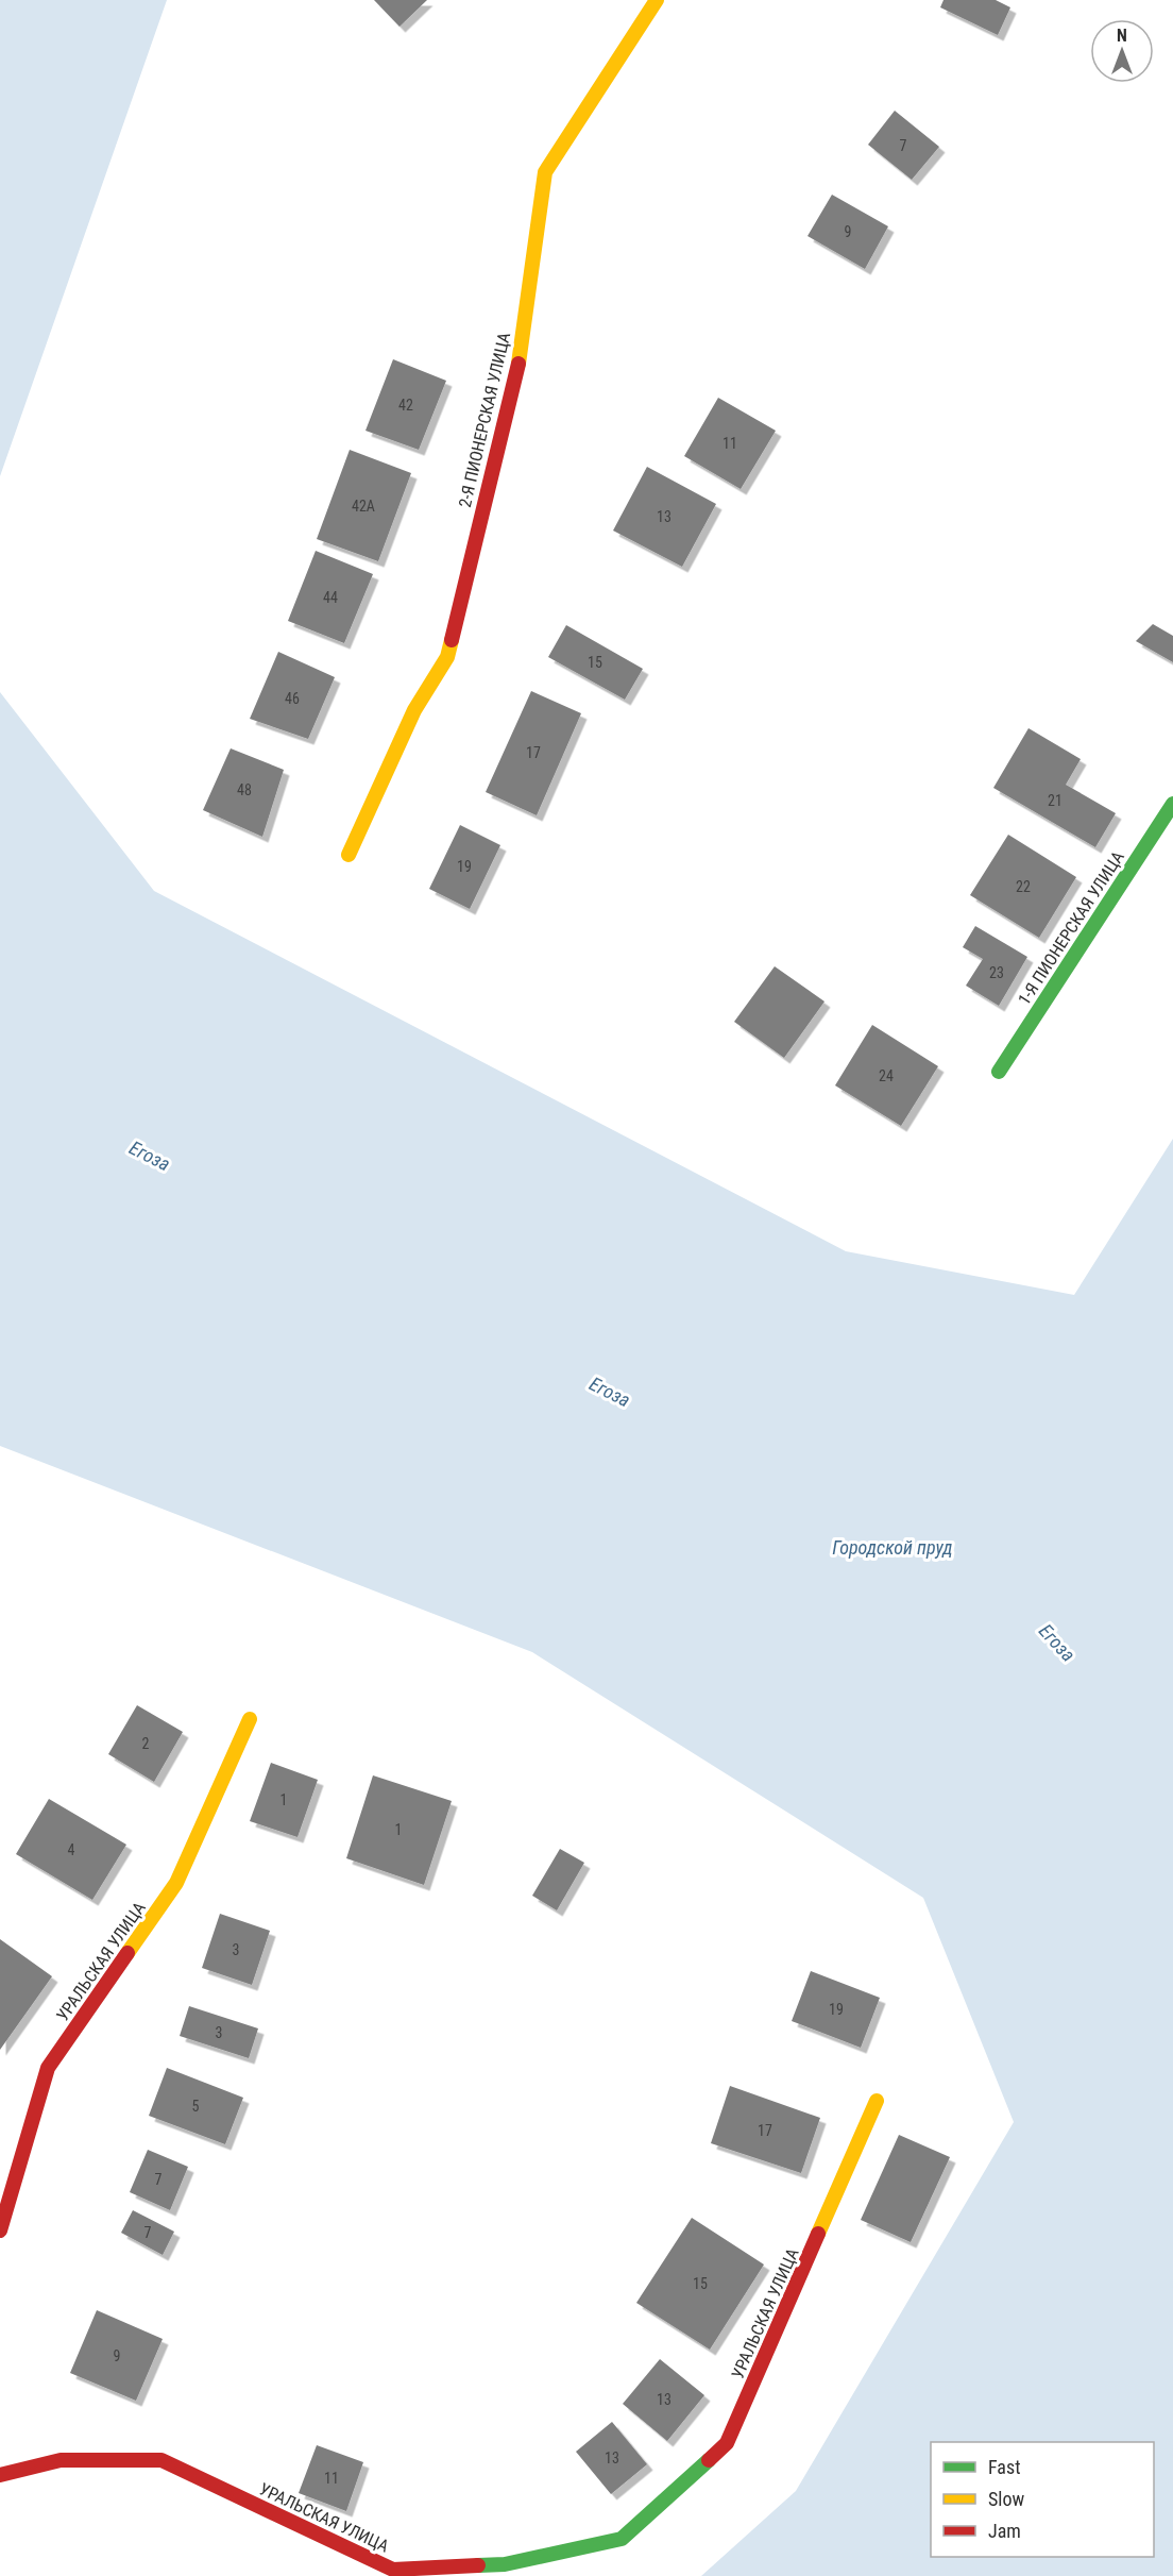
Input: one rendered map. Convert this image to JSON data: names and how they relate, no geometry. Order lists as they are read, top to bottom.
{
  "streets": {
    "street": ["2-Я ПИОНЕРСКАЯ УЛИЦА", "1-Я ПИОНЕРСКАЯ УЛИЦА", "УРАЛЬСКАЯ УЛИЦА"]
  },
  "water": ["Егоза", "Городской пруд"],
  "house_numbers": [
    "7",
    "9",
    "42",
    "11",
    "42А",
    "13",
    "44",
    "15",
    "46",
    "17",
    "48",
    "21",
    "19",
    "22",
    "23",
    "24",
    "2",
    "1",
    "1",
    "4",
    "3",
    "19",
    "3",
    "5",
    "17",
    "7",
    "7",
    "15",
    "9",
    "13",
    "13",
    "11"
  ],
  "legend": ["Fast", "Slow", "Jam"],
  "north": "top"
}
